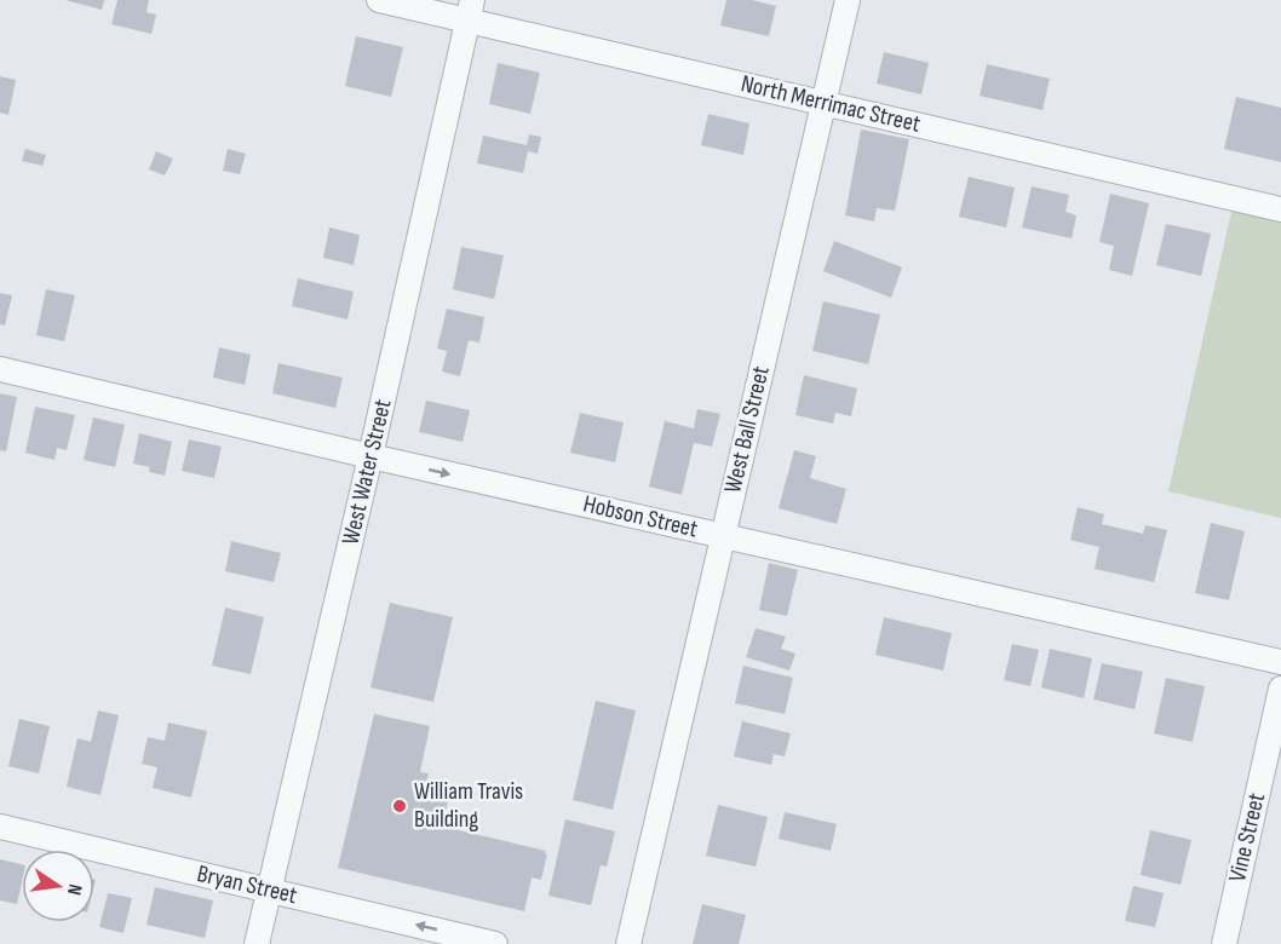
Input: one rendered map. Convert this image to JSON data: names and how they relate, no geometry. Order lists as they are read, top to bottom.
{
  "streets": {
    "street": [
      "North Merrimac Street",
      "West Ball Street",
      "West Water Street",
      "Hobson Street",
      "Vine Street",
      "Bryan Street"
    ]
  },
  "crossings": [
    ["North Merrimac Street", "West Ball Street"],
    ["North Merrimac Street", "West Water Street"],
    ["West Ball Street", "Hobson Street"],
    ["West Water Street", "Hobson Street"],
    ["West Water Street", "Bryan Street"]
  ],
  "one_way": ["Bryan Street"],
  "places": ["William Travis Building"],
  "north": "right"
}
